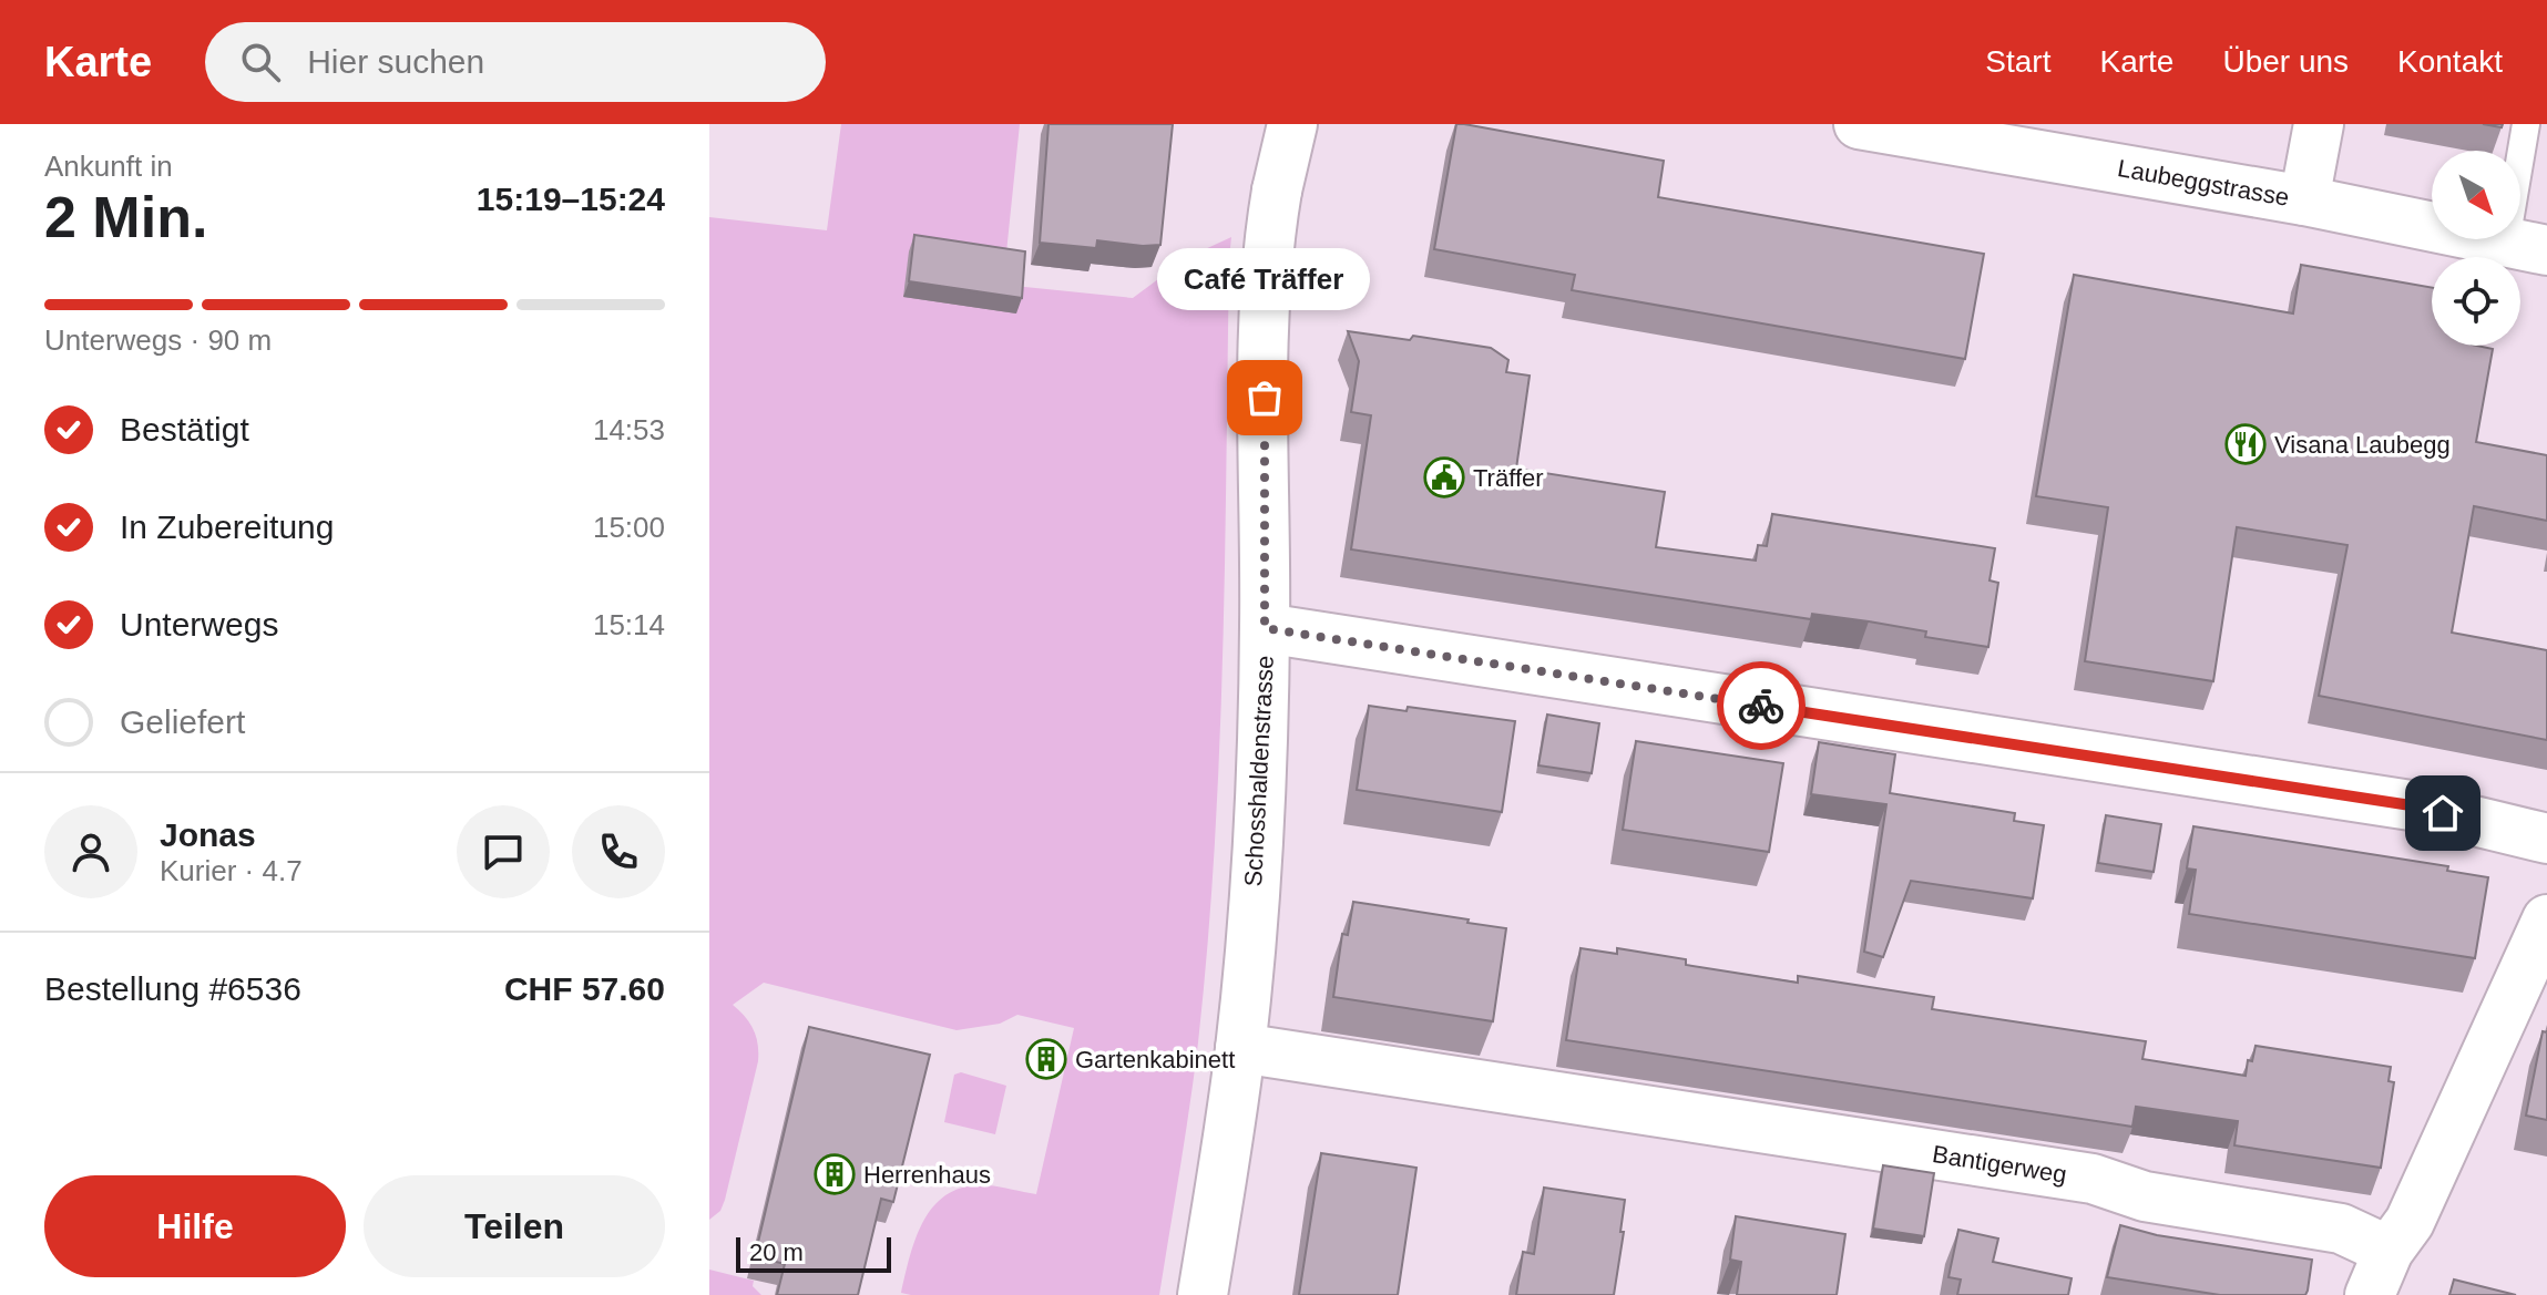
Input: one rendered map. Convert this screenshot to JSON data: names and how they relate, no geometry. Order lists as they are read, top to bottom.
{
  "streets": {
    "street": ["Laubeggstrasse", "Schosshaldenstrasse", "Bantigerweg"]
  },
  "crossings": [
    ["Schosshaldenstrasse", "Bantigerweg"]
  ],
  "places": {
    "other": ["Café Träffer"],
    "restaurant": ["Visana Laubegg"],
    "public building": ["Träffer"],
    "building": ["Gartenkabinett", "Herrenhaus"]
  },
  "scale_bar": "20 m",
  "north": "bottom right",
  "page": {
    "header": "Karte",
    "search": "Hier suchen",
    "nav": [
      "Start",
      "Karte",
      "Über uns",
      "Kontakt"
    ],
    "heading": ["2 Min.", "Ankunft in", "15:19–15:24"],
    "panel": [
      "Jonas",
      "Kurier · 4.7",
      "Bestellung #6536",
      "CHF 57.60"
    ],
    "bubble": "Café Träffer",
    "bar": "Unterwegs · 90 m",
    "list": [
      ["Bestätigt", "14:53"],
      ["In Zubereitung", "15:00"],
      ["Unterwegs", "15:14"],
      "Geliefert"
    ],
    "buttons": ["Hilfe", "Teilen"],
    "scale": "20 m"
  }
}
